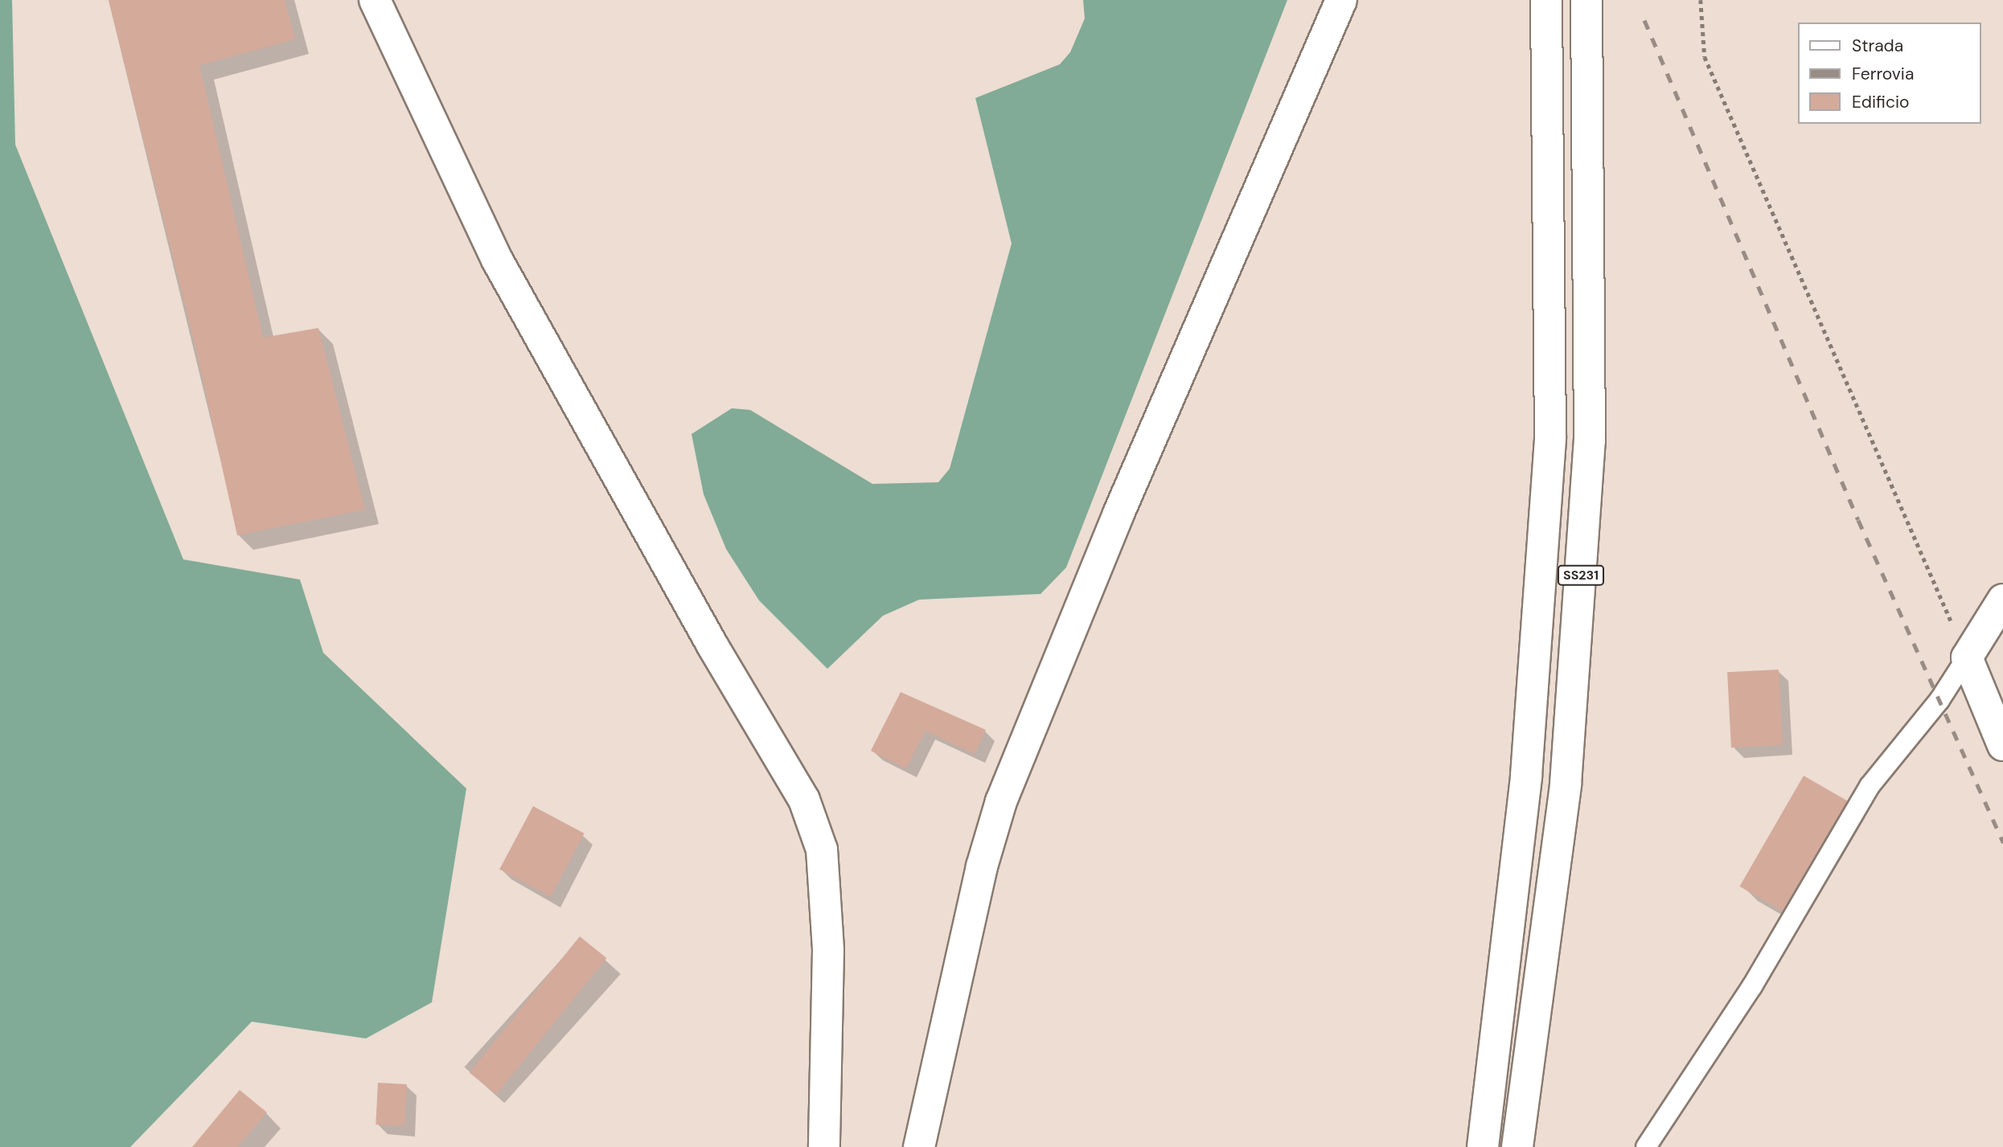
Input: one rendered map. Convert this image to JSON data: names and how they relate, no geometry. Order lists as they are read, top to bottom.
{
  "streets": {
    "main road": ["SS231"]
  },
  "legend": ["Strada", "Ferrovia", "Edificio"]
}
